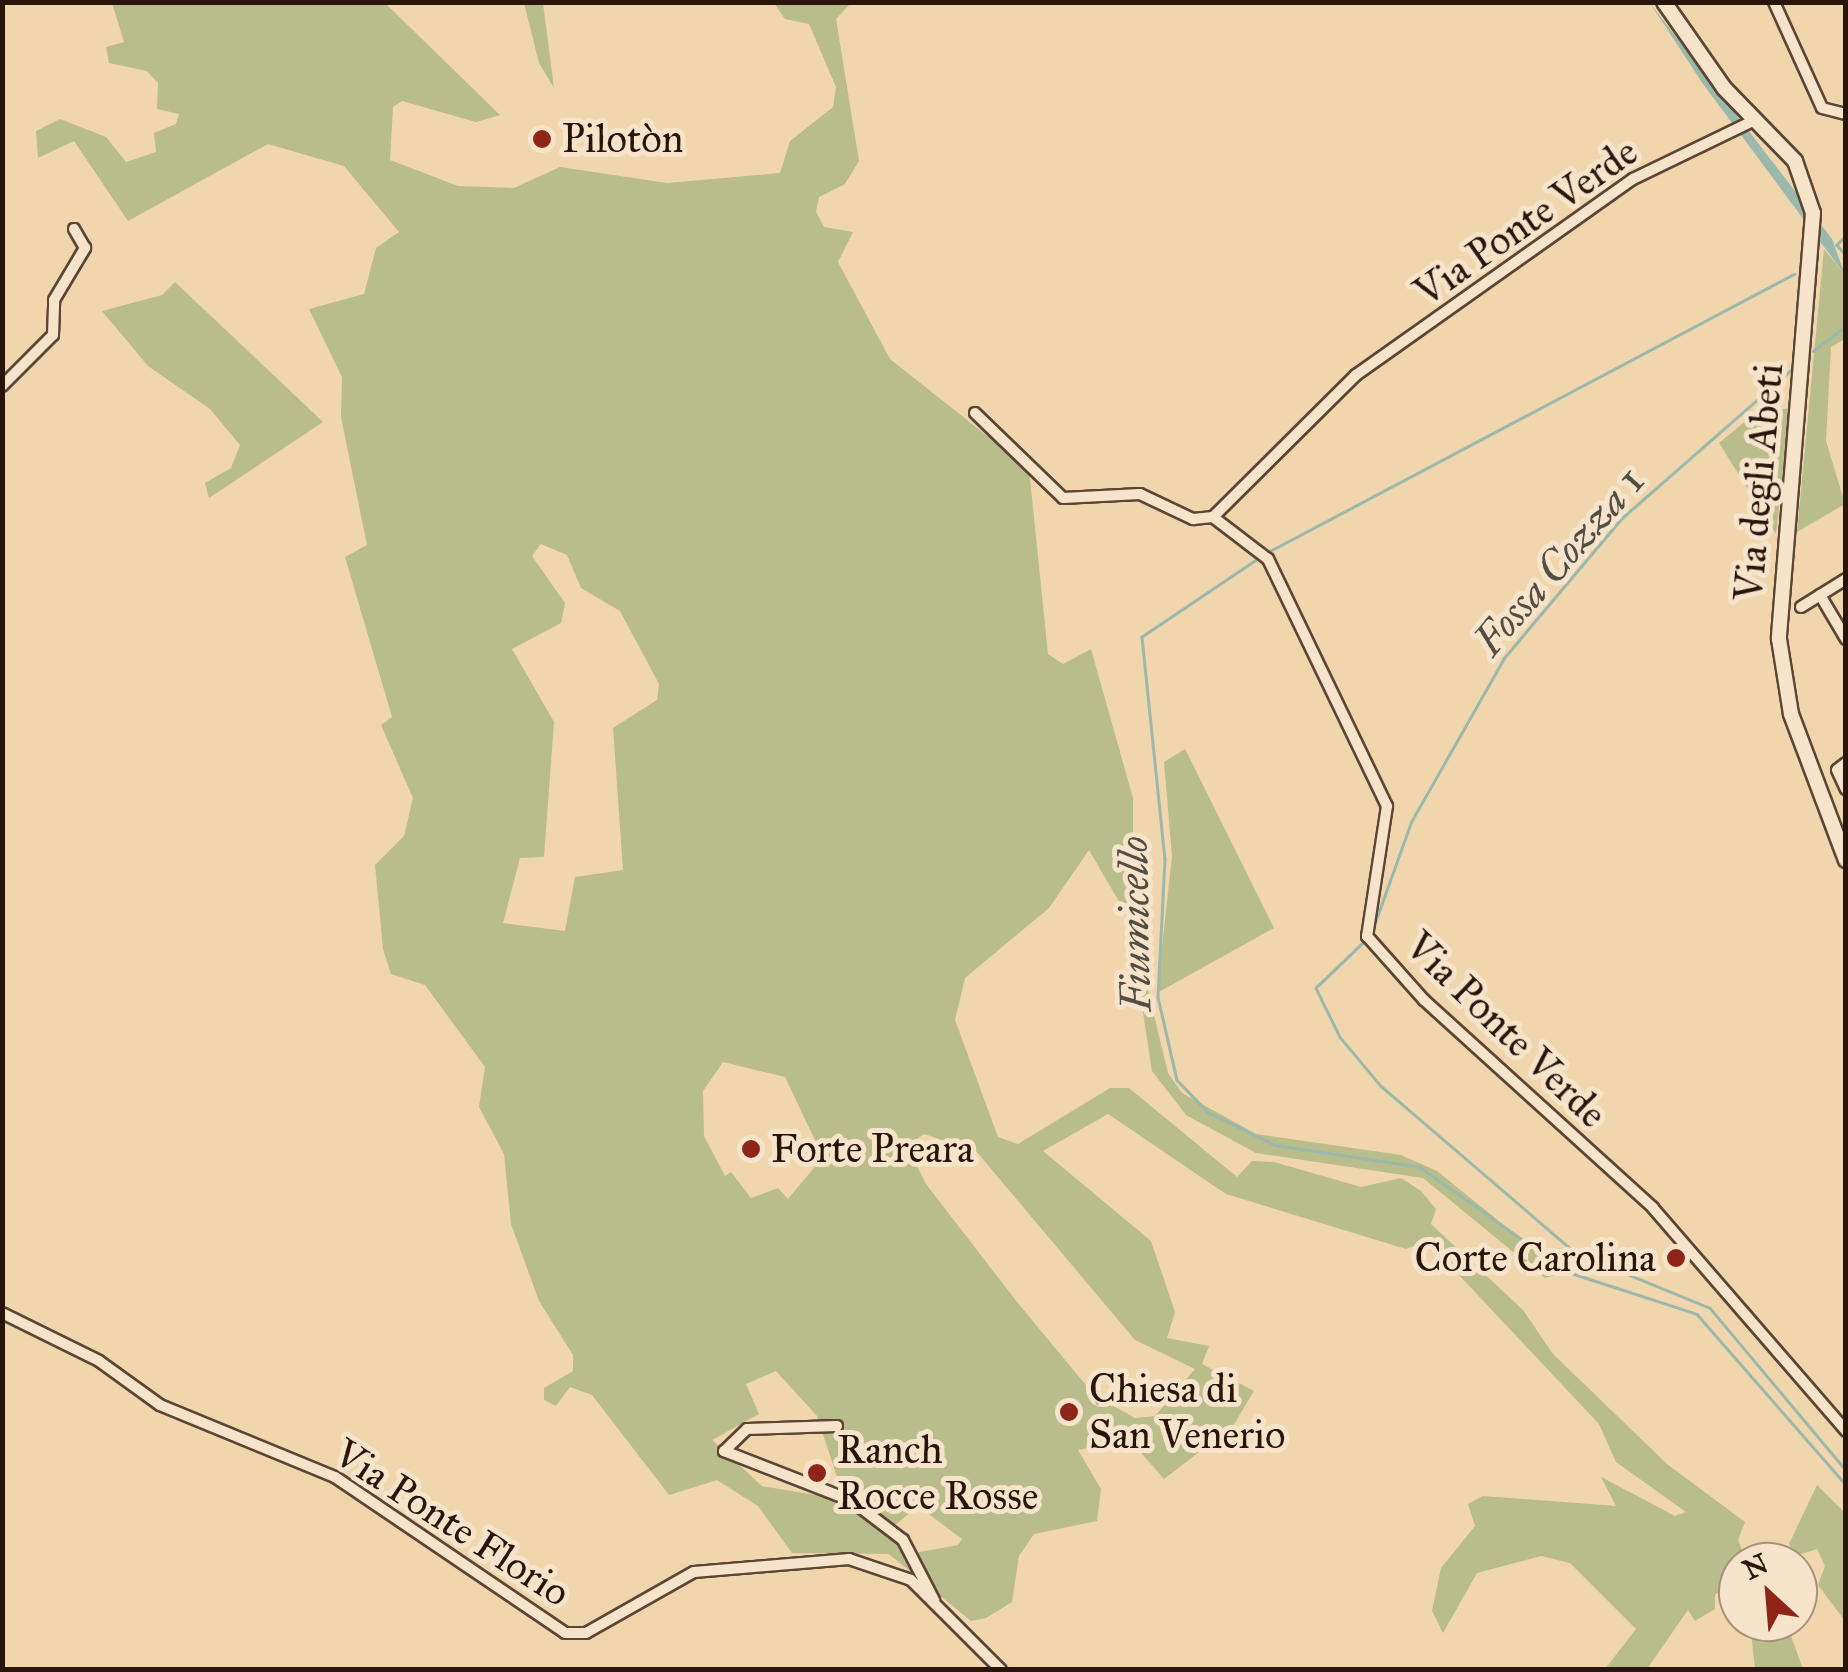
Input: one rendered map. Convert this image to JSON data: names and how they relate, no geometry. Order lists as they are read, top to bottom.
{
  "streets": {
    "street": ["Via Ponte Verde", "Via degli Abeti", "Via Ponte Florio"]
  },
  "crossings": [
    ["Via Ponte Verde", "Via degli Abeti"]
  ],
  "water": ["Fossa Cozza 1", "Fiumicello"],
  "places": [
    "Pilotòn",
    "Forte Preara",
    "Corte Carolina",
    "Chiesa di San Venerio",
    "Ranch Rocce Rosse"
  ],
  "north": "top left"
}
